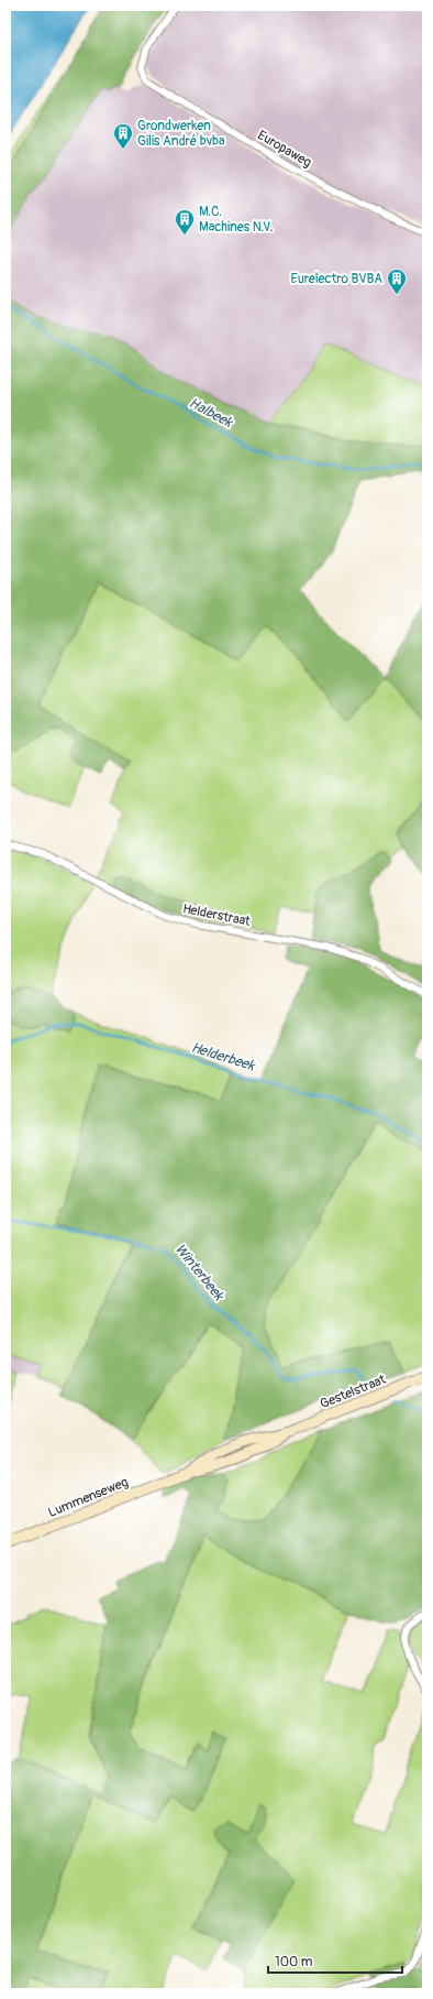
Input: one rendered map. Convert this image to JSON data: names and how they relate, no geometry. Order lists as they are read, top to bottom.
{
  "streets": {
    "main road": ["Gestelstraat", "Lummenseweg"],
    "street": ["Europaweg", "Helderstraat"]
  },
  "crossings": [
    ["Gestelstraat", "Lummenseweg"]
  ],
  "water": ["Halbeek", "Helderbeek", "Winterbeek"],
  "places": {
    "building": ["Grondwerken Gilis André bvba", "M.C. Machines N.V.", "Eurelectro BVBA"]
  },
  "scale_bar": "100 m"
}
